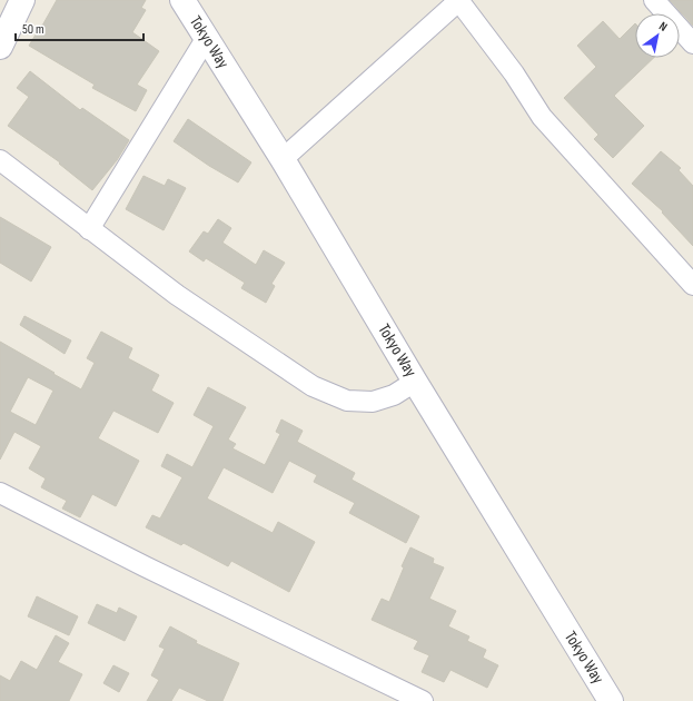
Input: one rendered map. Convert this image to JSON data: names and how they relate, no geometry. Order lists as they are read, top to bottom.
{
  "streets": {
    "main road": ["Tokyo Way"]
  },
  "scale_bar": "50 m",
  "north": "top right"
}
